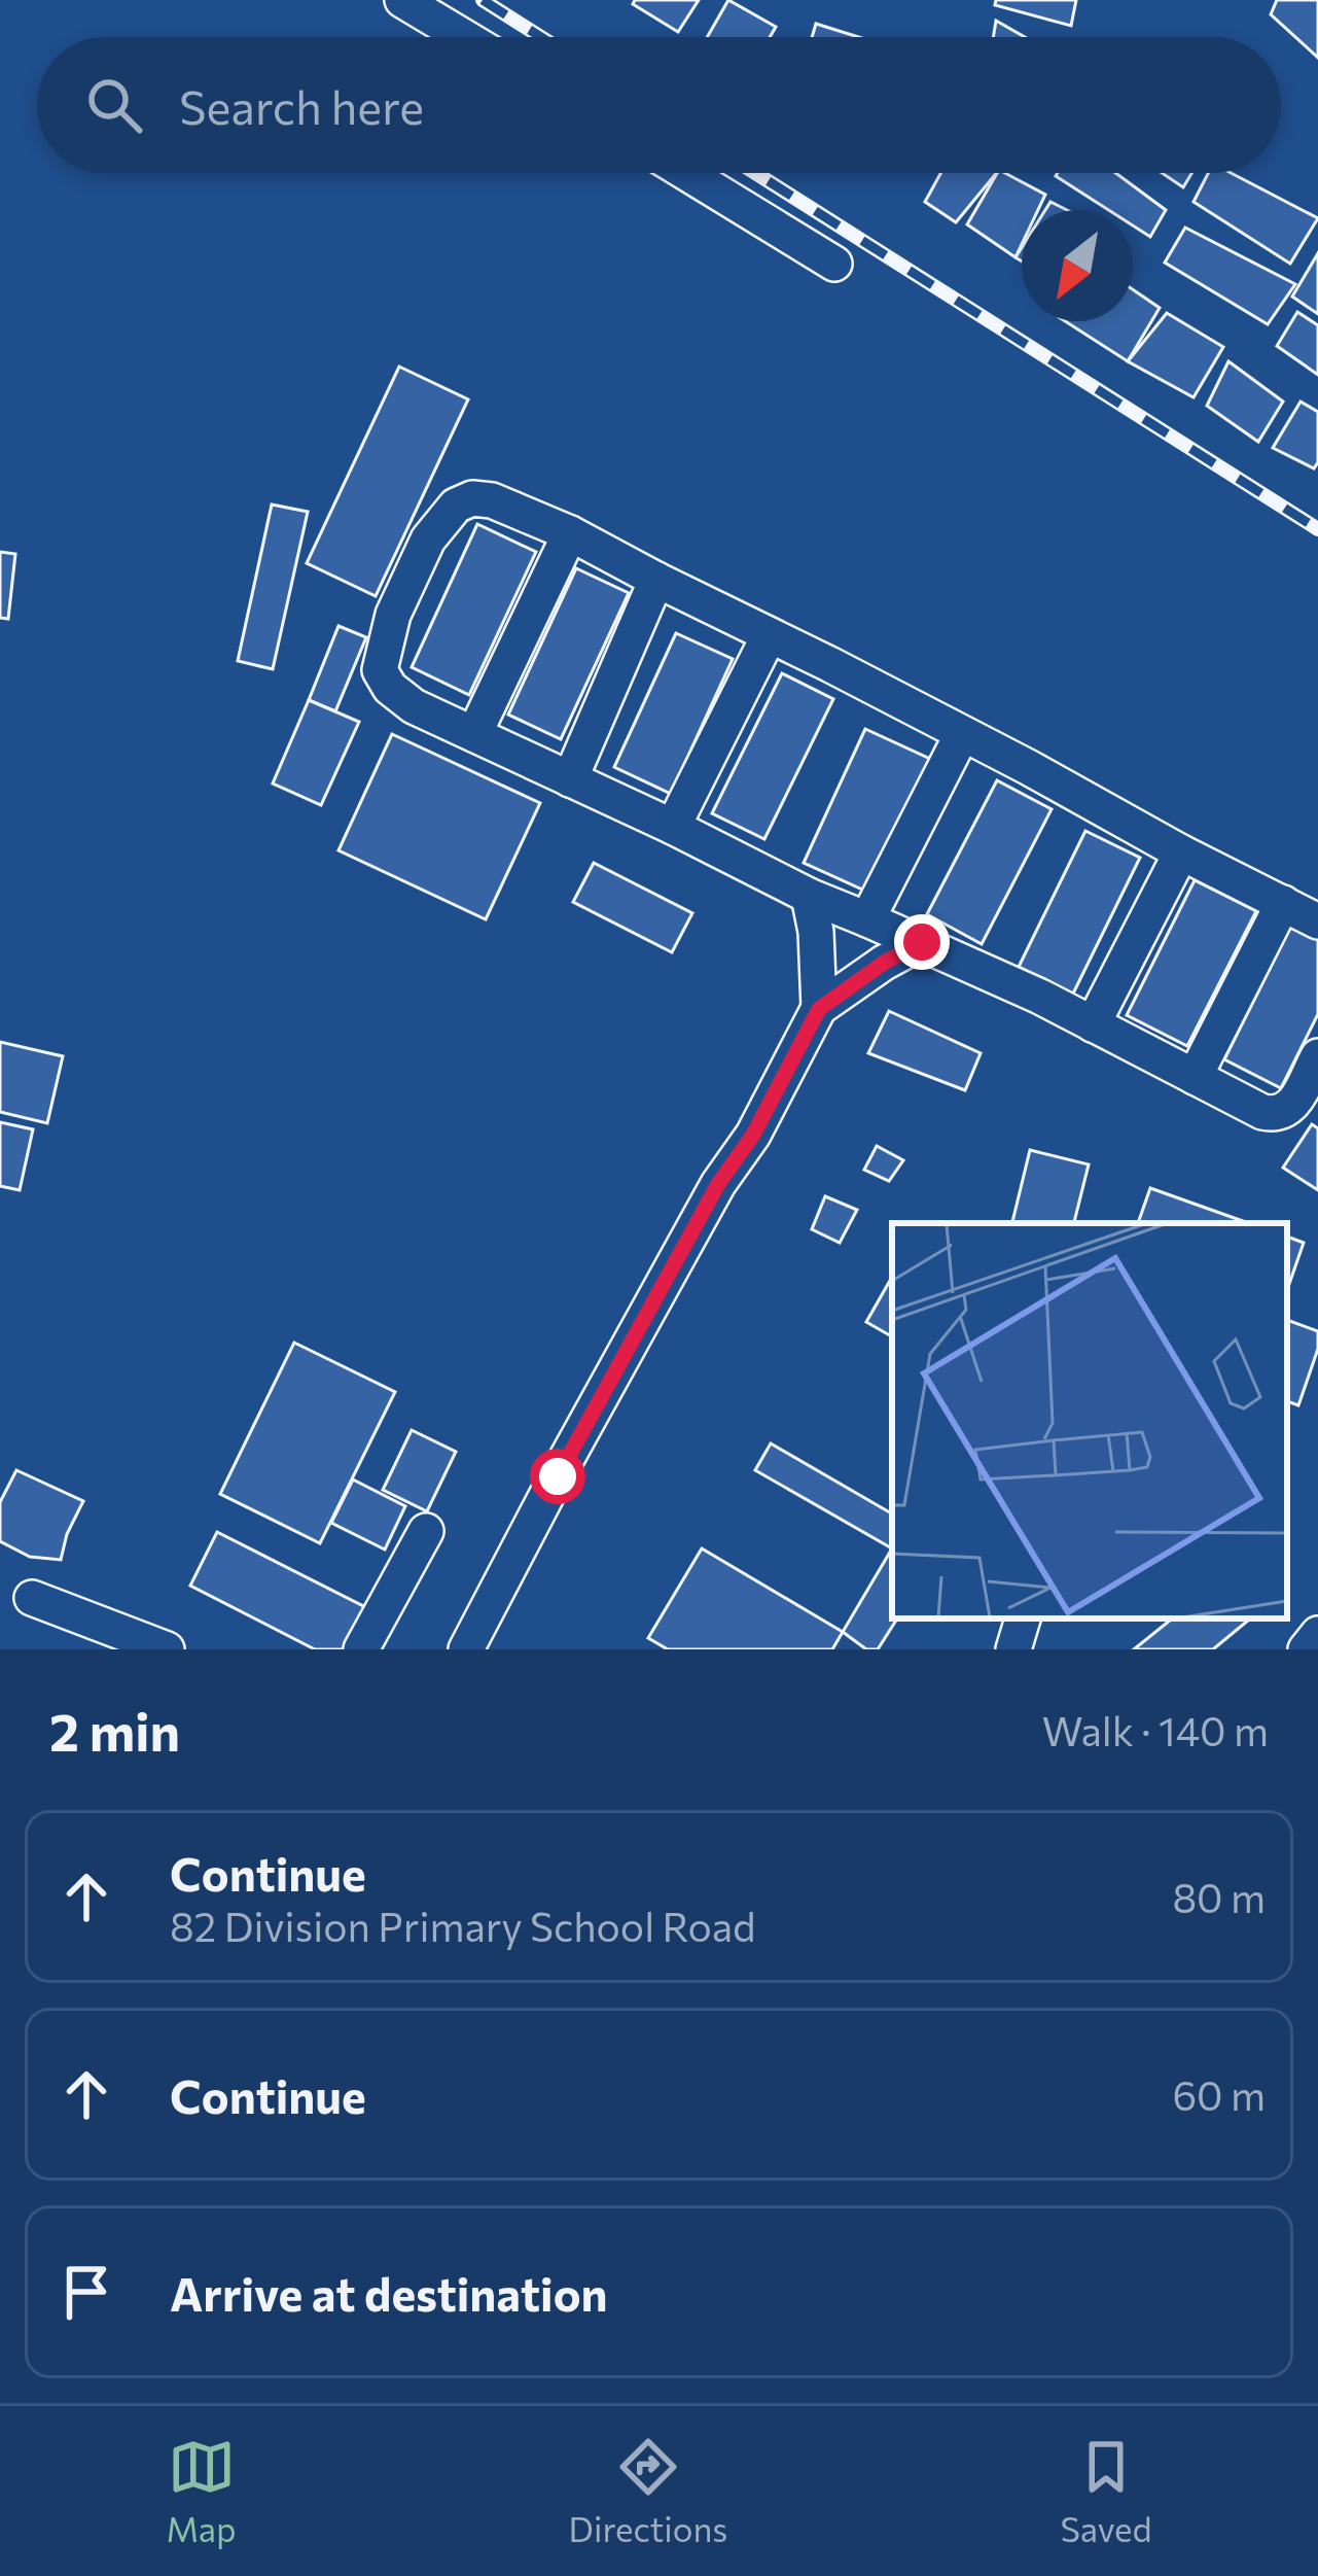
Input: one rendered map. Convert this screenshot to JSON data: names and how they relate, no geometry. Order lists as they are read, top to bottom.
{
  "north": "bottom left",
  "page": {
    "search": "Search here",
    "heading": ["2 min", "Walk · 140 m"],
    "list": [
      ["Continue", "82 Division Primary School Road", "80 m"],
      ["Continue", "60 m"],
      "Arrive at destination"
    ],
    "nav": ["Map", "Directions", "Saved"]
  }
}
